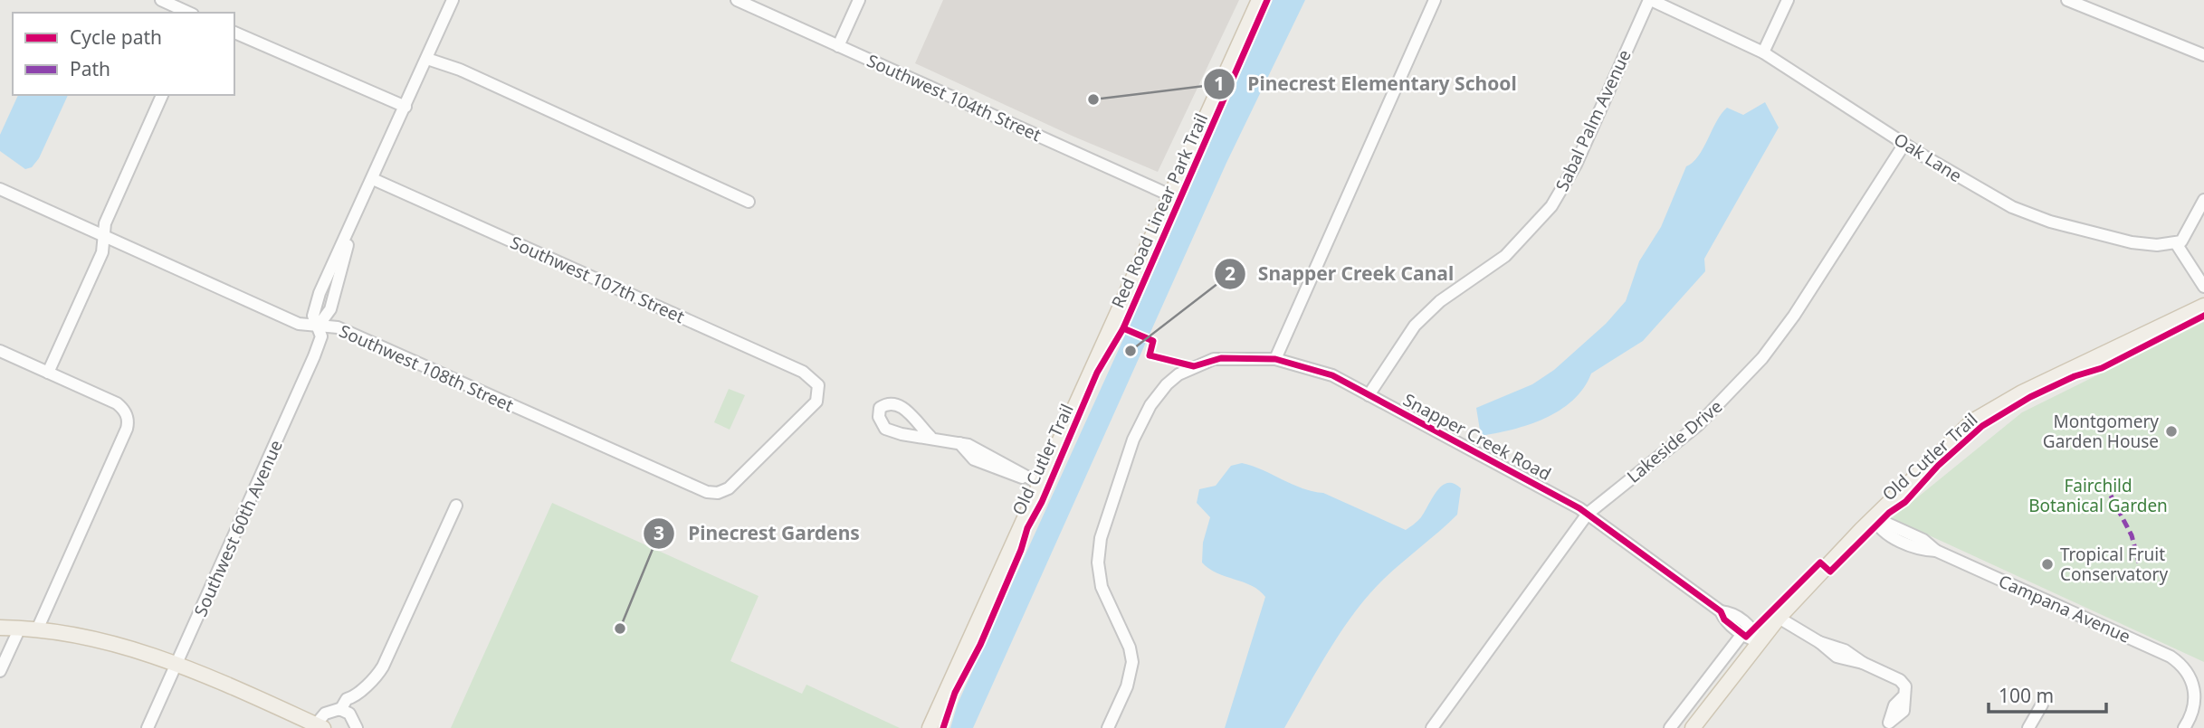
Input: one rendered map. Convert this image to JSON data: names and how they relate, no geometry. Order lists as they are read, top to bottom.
{
  "streets": {
    "street": [
      "Southwest 104th Street",
      "Sabal Palm Avenue",
      "Oak Lane",
      "Southwest 107th Street",
      "Southwest 108th Street",
      "Snapper Creek Road",
      "Lakeside Drive",
      "Southwest 60th Avenue",
      "Campana Avenue"
    ],
    "cycle path": ["Red Road Linear Park Trail", "Old Cutler Trail"]
  },
  "crossings": [
    ["Sabal Palm Avenue", "Oak Lane"],
    ["Sabal Palm Avenue", "Snapper Creek Road"],
    ["Oak Lane", "Lakeside Drive"],
    ["Southwest 107th Street", "Southwest 108th Street"],
    ["Southwest 107th Street", "Southwest 60th Avenue"],
    ["Southwest 108th Street", "Southwest 60th Avenue"],
    ["Snapper Creek Road", "Lakeside Drive"]
  ],
  "parks": ["Fairchild Botanical Garden"],
  "places": [
    "Pinecrest Elementary School",
    "Snapper Creek Canal",
    "Montgomery Garden House",
    "Tropical Fruit Conservatory",
    "Pinecrest Gardens"
  ],
  "legend": ["Cycle path", "Path"],
  "scale_bar": "100 m"
}
